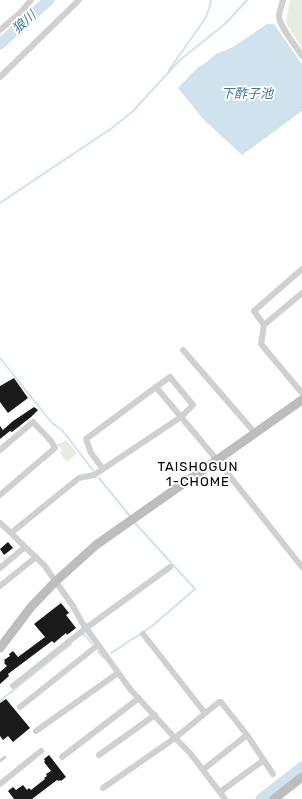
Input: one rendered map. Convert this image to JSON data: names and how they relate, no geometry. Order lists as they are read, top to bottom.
{
  "districts": ["TAISHOGUN 1-CHOME"],
  "water": ["狼川", "下酢子池"]
}
